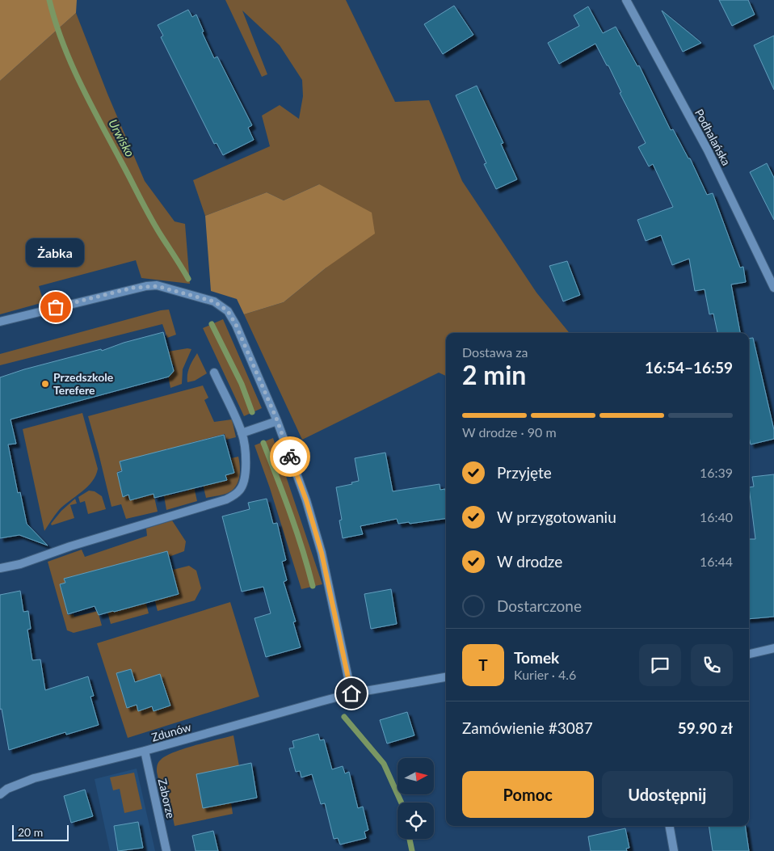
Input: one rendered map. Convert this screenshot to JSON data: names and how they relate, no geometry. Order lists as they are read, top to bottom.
{
  "streets": {
    "street": ["Podhalańska", "Zdunów", "Zaborze"]
  },
  "crossings": [
    ["Zdunów", "Zaborze"]
  ],
  "water": ["Urwisko"],
  "places": ["Żabka", "Przedszkole Terefere"],
  "scale_bar": "20 m",
  "north": "right",
  "page": {
    "bubble": "Żabka",
    "heading": ["2 min", "Dostawa za", "16:54–16:59"],
    "panel": [
      "Tomek",
      "Kurier · 4.6",
      "Zamówienie #3087",
      "59.90 zł"
    ],
    "bar": "W drodze · 90 m",
    "list": [
      ["Przyjęte", "16:39"],
      ["W przygotowaniu", "16:40"],
      ["W drodze", "16:44"],
      "Dostarczone"
    ],
    "round": "T",
    "buttons": ["Pomoc", "Udostępnij"],
    "scale": "20 m"
  }
}
